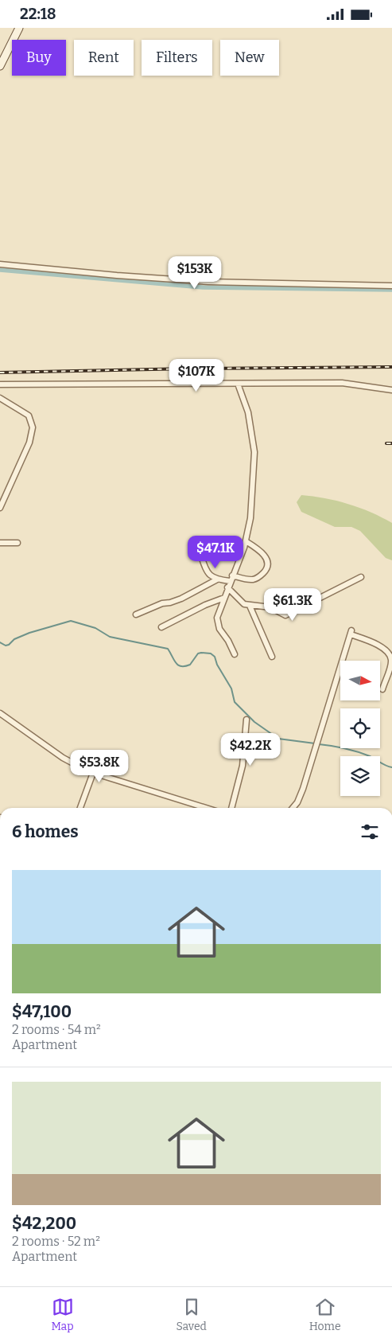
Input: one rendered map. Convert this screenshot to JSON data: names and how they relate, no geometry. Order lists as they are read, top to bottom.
{
  "north": "right",
  "page": {
    "status": "22:18",
    "chip": [
      "Buy",
      "Rent",
      "Filters",
      "New"
    ],
    "price": [
      "$153K",
      "$107K",
      "$47.1K",
      "$61.3K",
      "$42.2K",
      "$53.8K"
    ],
    "heading": "6 homes",
    "list": [
      {
        "name": "$47,100",
        "note": "2 rooms · 54 m² · Apartment"
      },
      {
        "name": "$42,200",
        "note": "2 rooms · 52 m² · Apartment"
      }
    ],
    "tabs": ["Map", "Saved", "Home"]
  }
}
